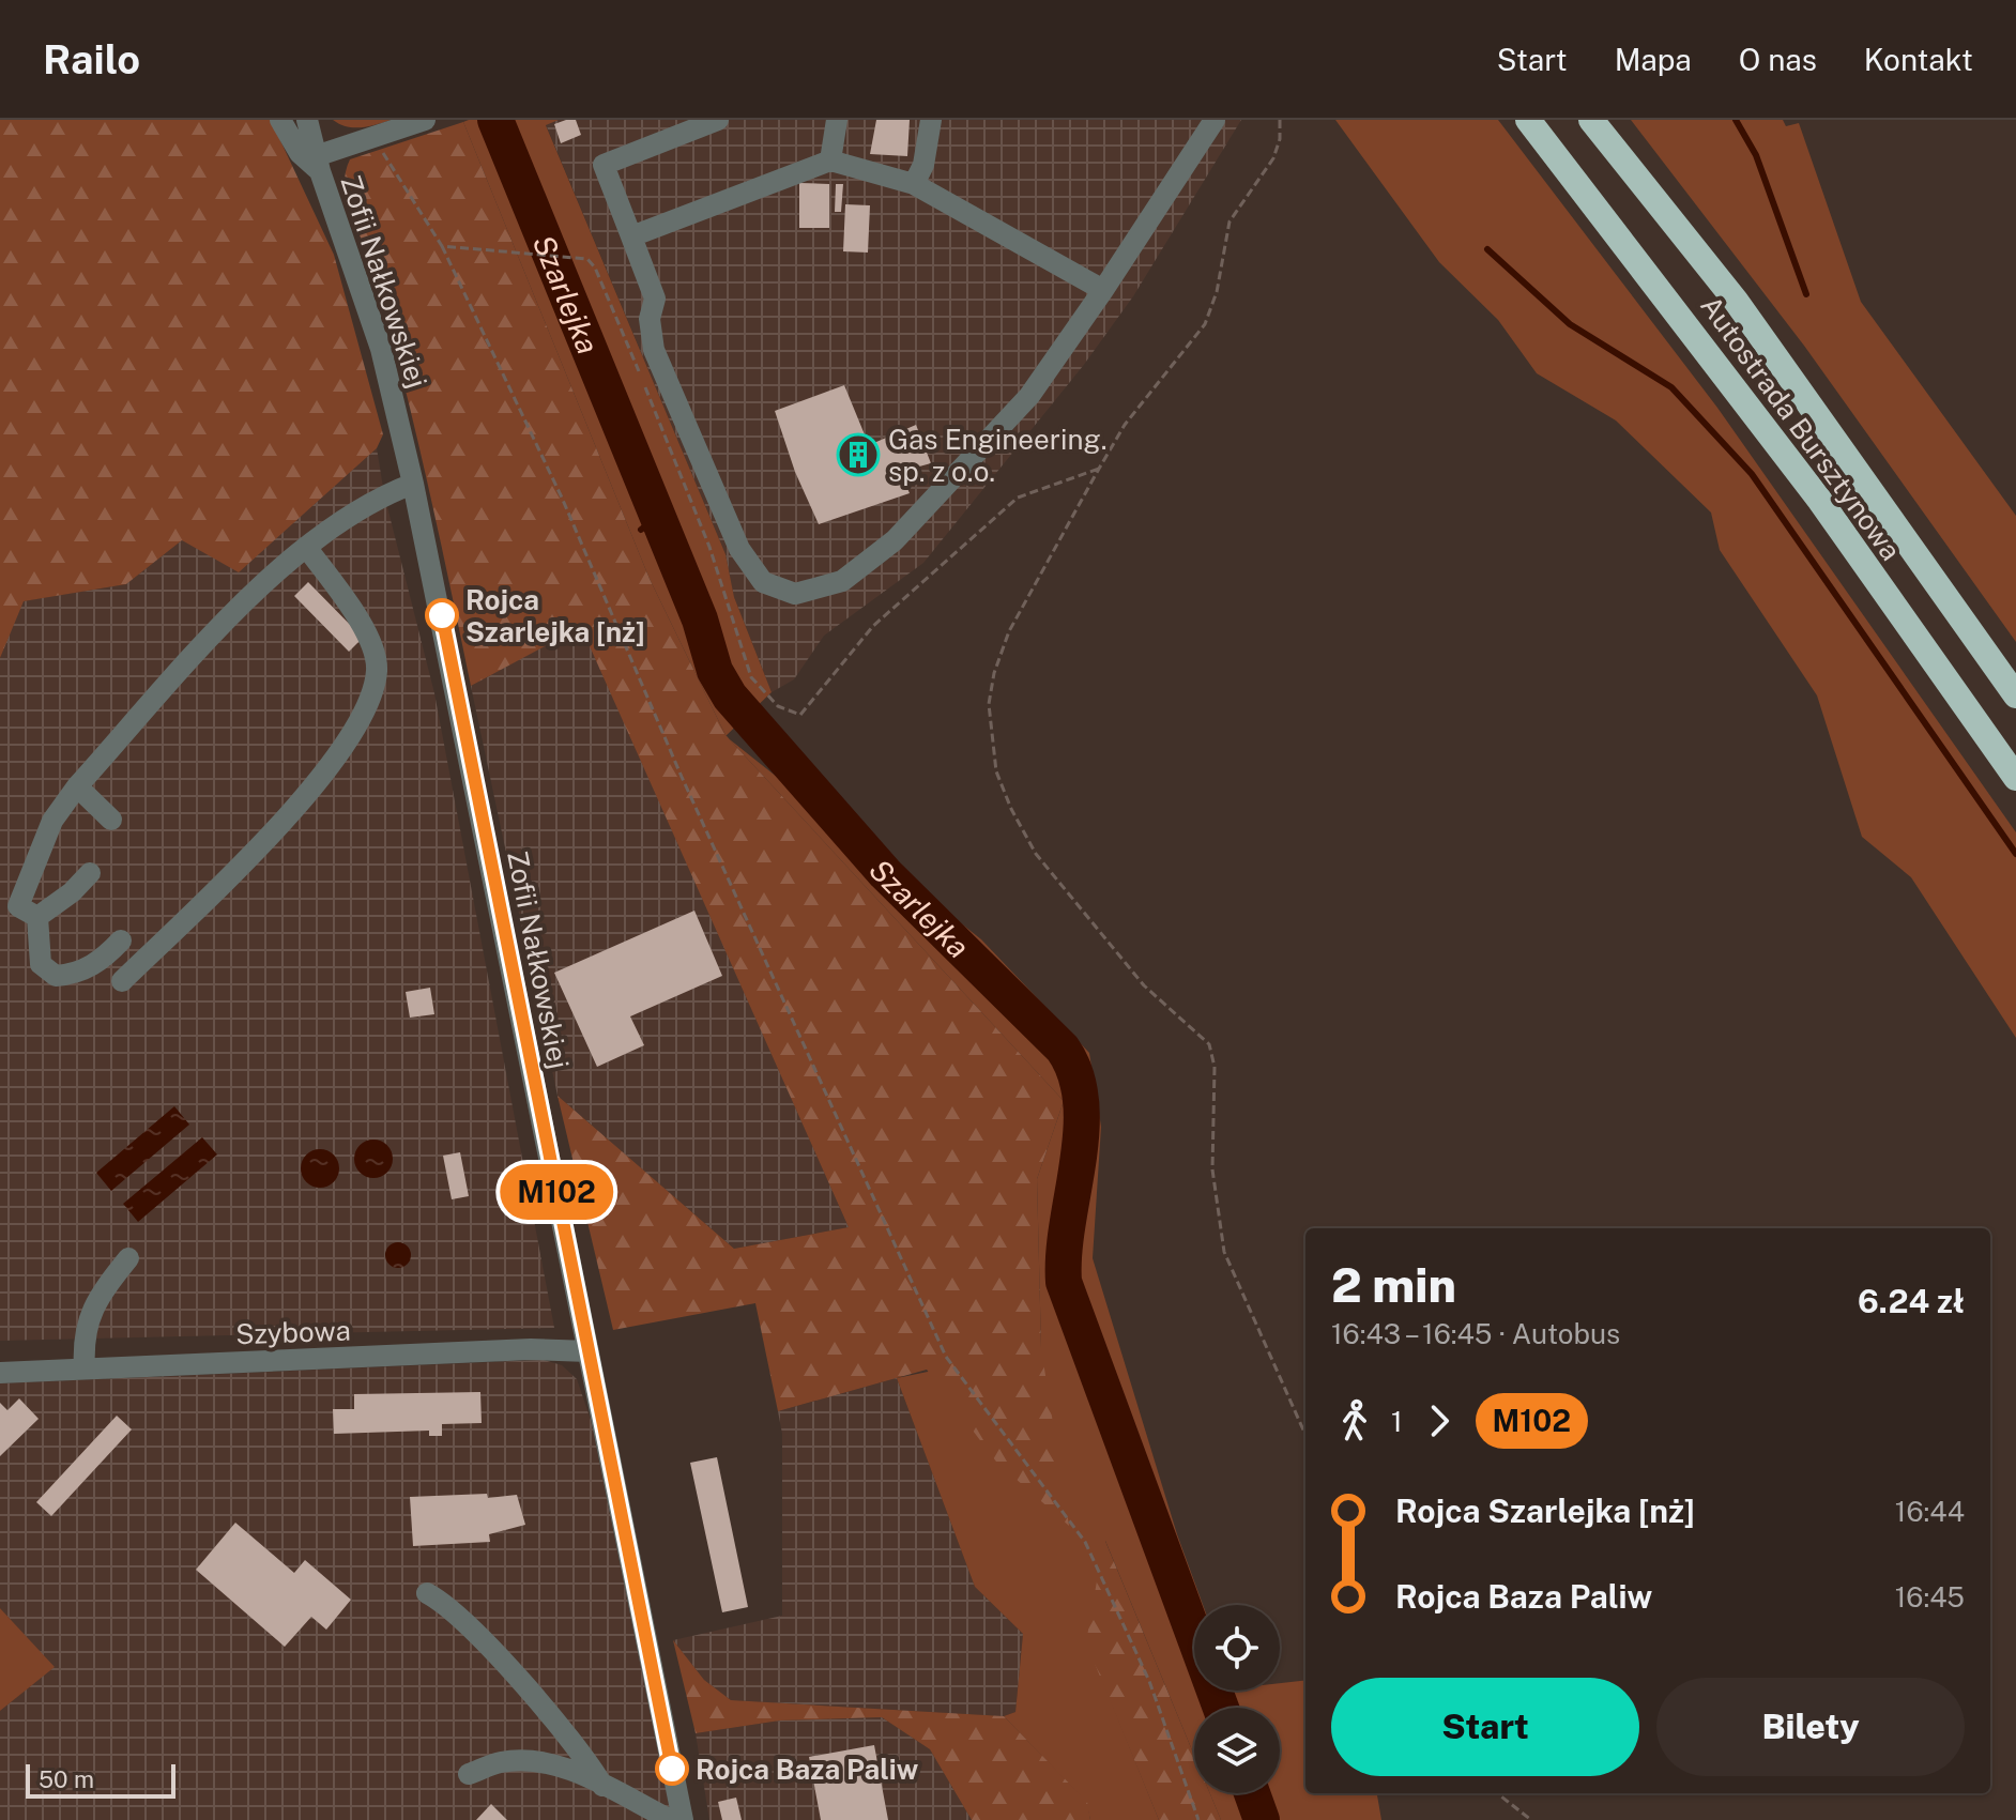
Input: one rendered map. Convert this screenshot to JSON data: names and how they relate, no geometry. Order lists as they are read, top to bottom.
{
  "streets": {
    "highway": ["Autostrada Bursztynowa"],
    "street": ["Zofii Nałkowskiej", "Szybowa"]
  },
  "crossings": [
    ["Zofii Nałkowskiej", "Szybowa"]
  ],
  "water": ["Szarlejka"],
  "places": {
    "building": ["Gas Engineering. sp. z o.o."],
    "other": ["Rojca Szarlejka [nż]", "Rojca Baza Paliw"]
  },
  "lines": ["bus line M102"],
  "scale_bar": "50 m",
  "page": {
    "header": "Railo",
    "nav": [
      "Start",
      "Mapa",
      "O nas",
      "Kontakt"
    ],
    "on_map": "M102",
    "heading": ["2 min", "16:43 – 16:45 · Autobus", "6.24 zł"],
    "legs": ["1", "M102"],
    "list": [
      {
        "name": "Rojca Szarlejka [nż]",
        "value": "16:44"
      },
      {
        "name": "Rojca Baza Paliw",
        "value": "16:45"
      }
    ],
    "buttons": ["Start", "Bilety"],
    "scale": "50 m"
  }
}
